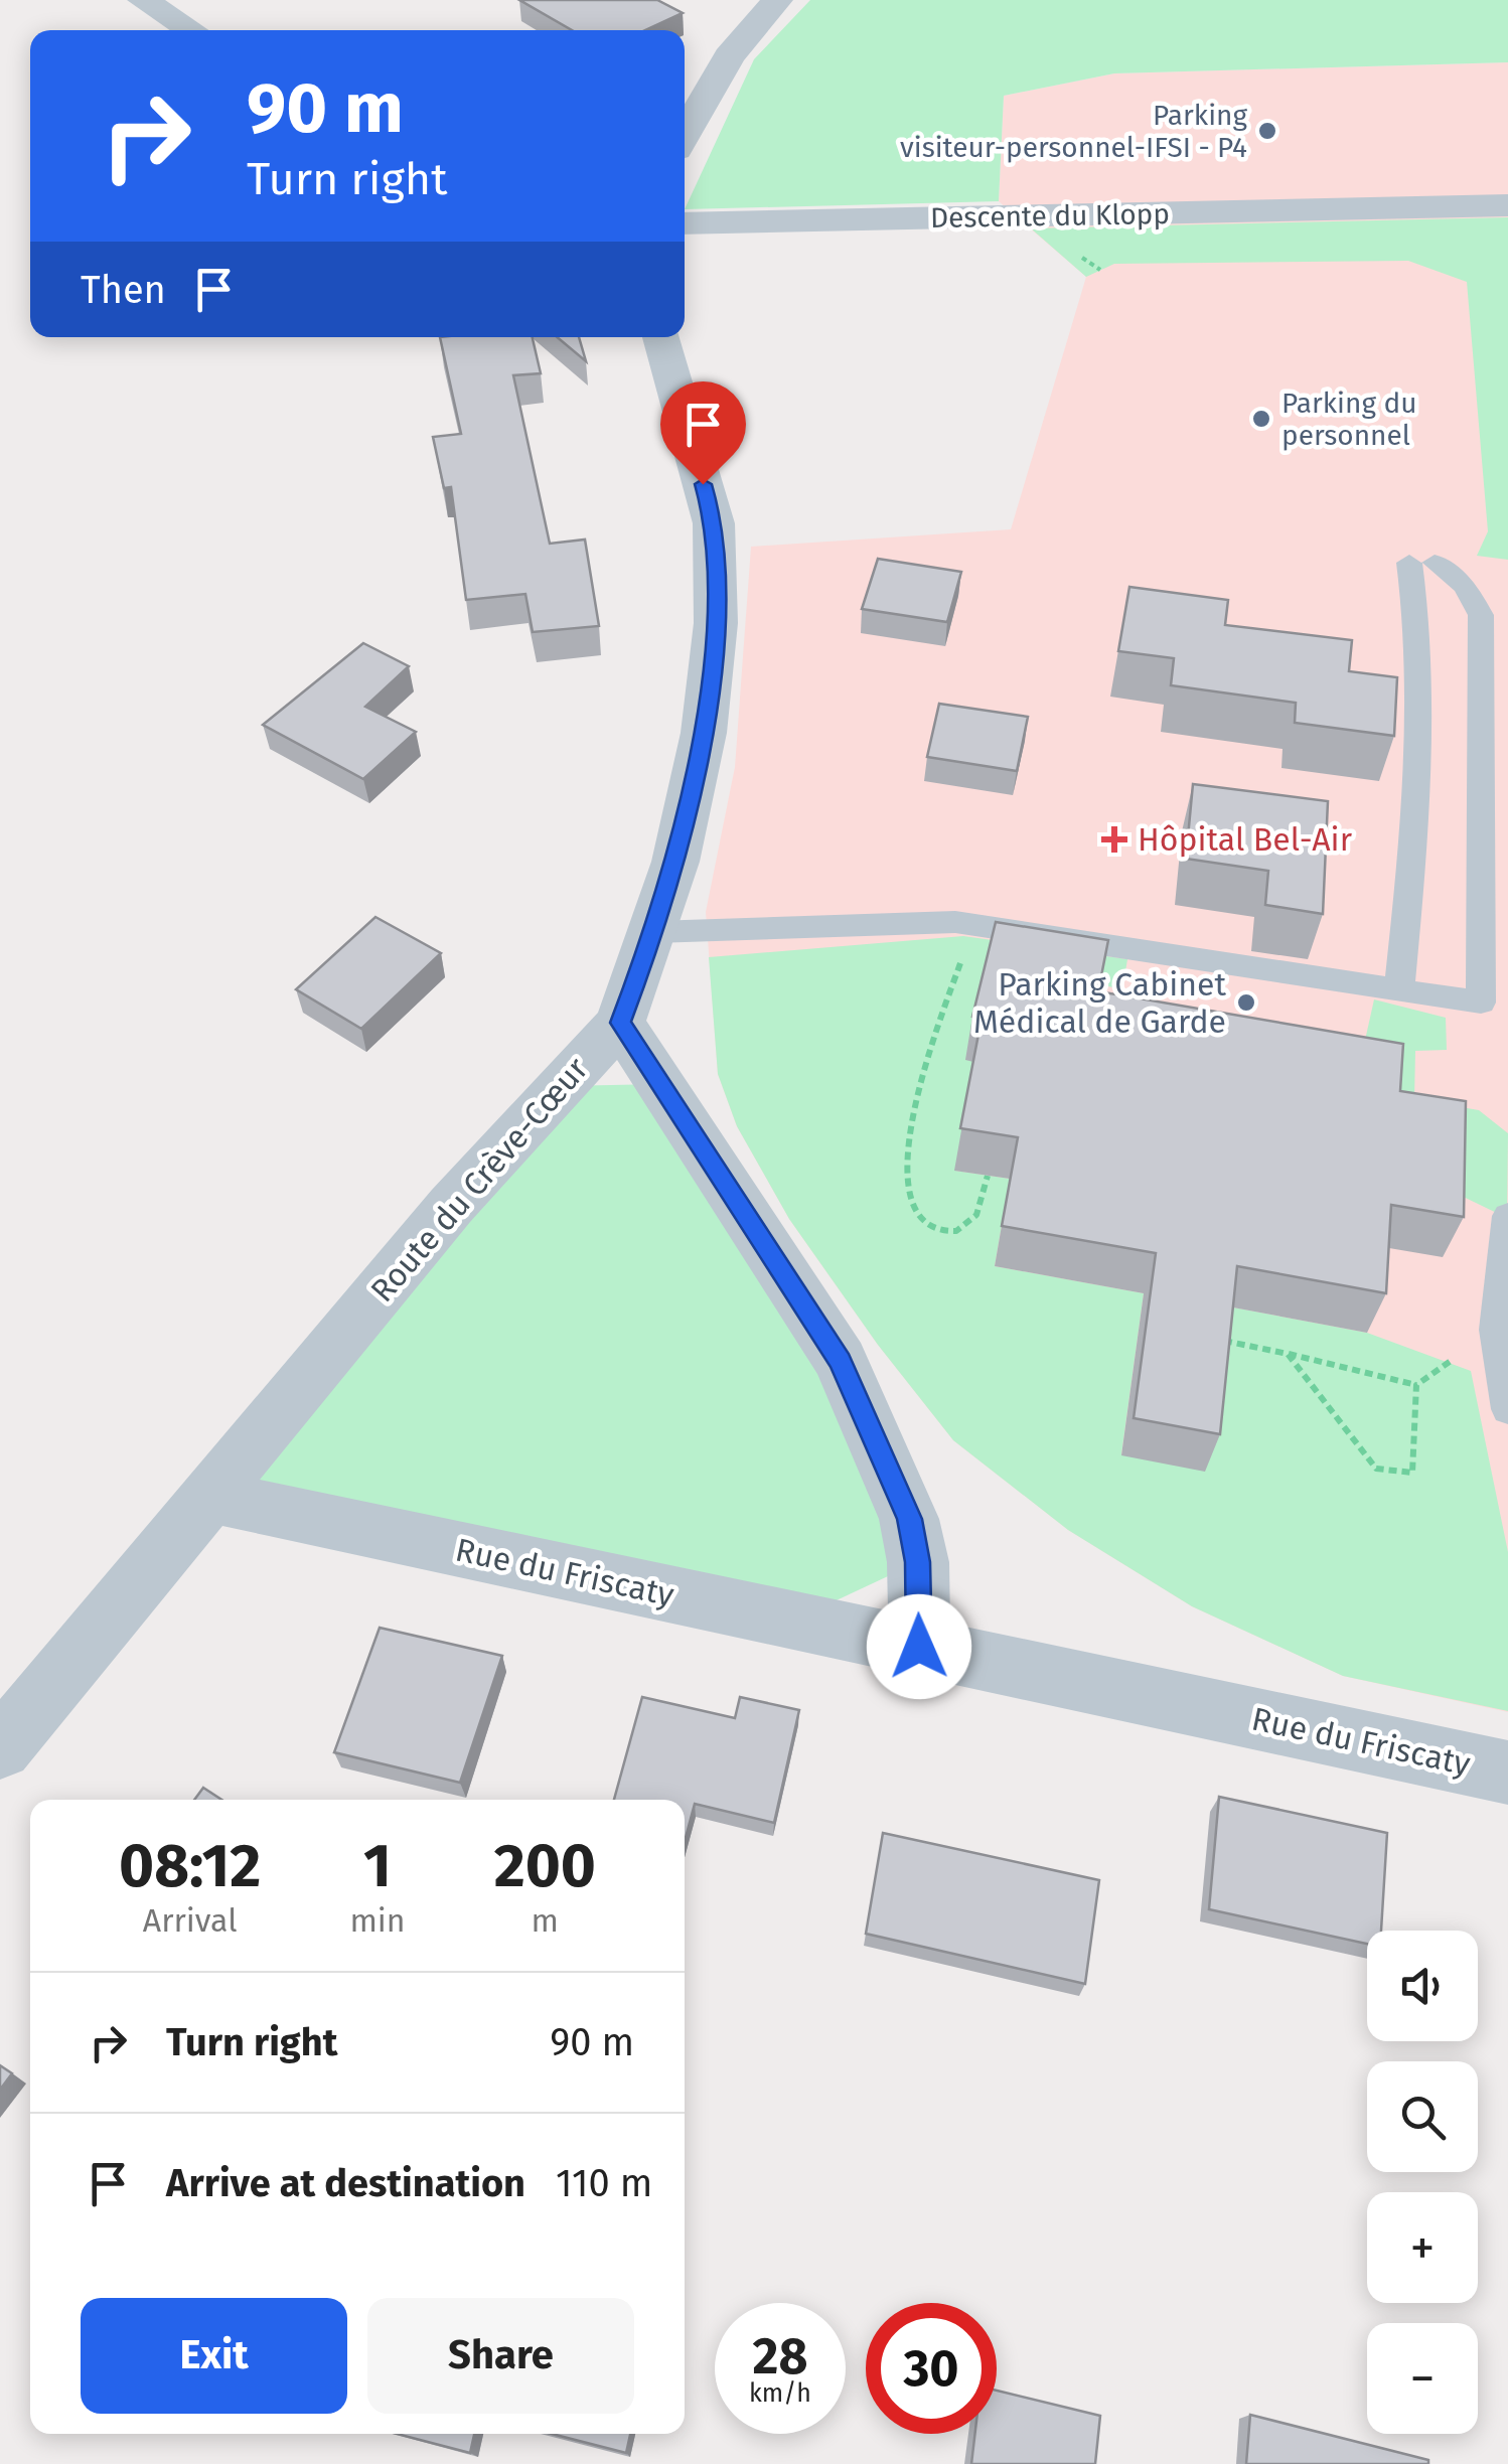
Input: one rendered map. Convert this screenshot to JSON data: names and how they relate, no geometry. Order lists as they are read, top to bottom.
{
  "streets": {
    "street": ["Descente du Klopp", "Route du Crève-Cœur", "Rue du Friscaty"]
  },
  "crossings": [
    ["Route du Crève-Cœur", "Rue du Friscaty"]
  ],
  "places": {
    "other": ["Parking visiteur-personnel-IFSI - P4", "Parking du personnel", "Parking Cabinet Médical de Garde"],
    "health": ["Hôpital Bel-Air"]
  },
  "page": {
    "turn": ["90 m", "Turn right"],
    "then": "Then",
    "eta": [
      "08:12",
      "Arrival",
      "1",
      "min",
      "200",
      "m"
    ],
    "map_buttons": ["+", "−"],
    "list": [
      {
        "name": "Turn right",
        "value": "90 m"
      },
      {
        "name": "Arrive at destination",
        "value": "110 m"
      }
    ],
    "buttons": ["Exit", "Share"],
    "speed": "28 km/h",
    "limit": "30"
  }
}
